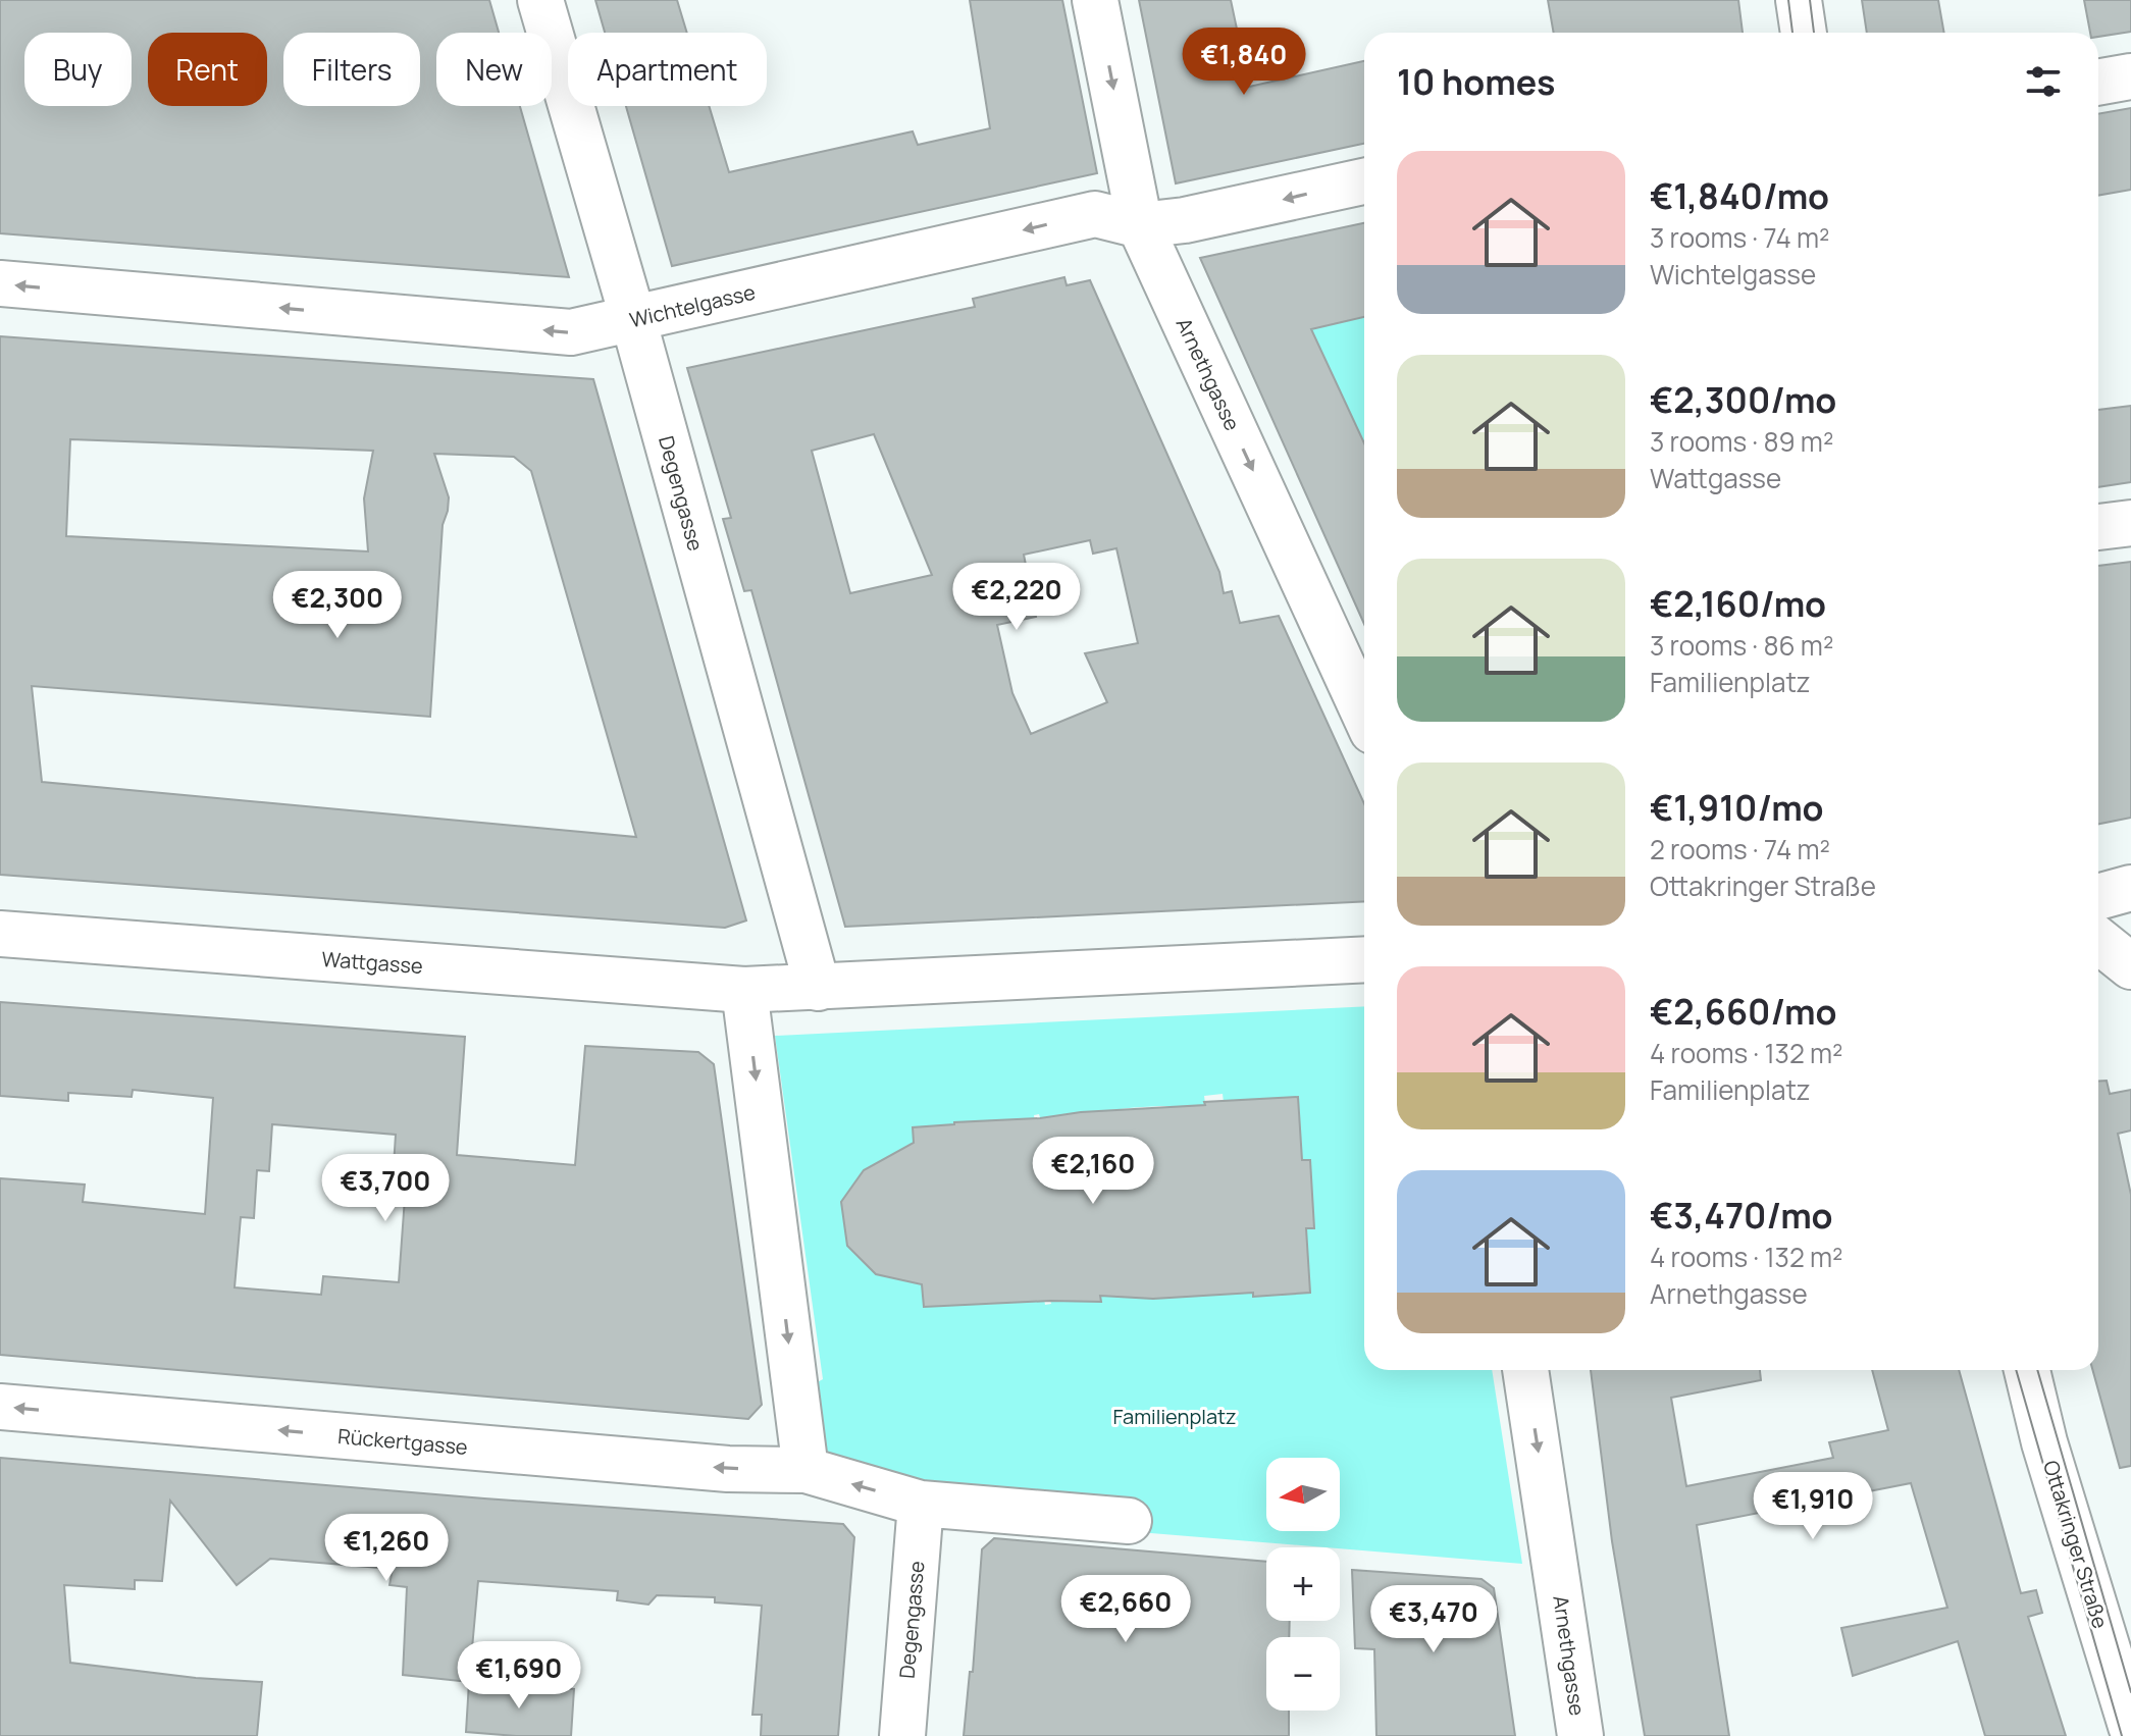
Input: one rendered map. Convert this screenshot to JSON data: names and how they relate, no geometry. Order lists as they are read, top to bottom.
{
  "streets": {
    "street": [
      "Wichtelgasse",
      "Arnethgasse",
      "Degengasse",
      "Wattgasse",
      "Rückertgasse",
      "Ottakringer Straße"
    ]
  },
  "crossings": [
    ["Wichtelgasse", "Arnethgasse"],
    ["Wichtelgasse", "Degengasse"]
  ],
  "one_way": ["Wichtelgasse", "Arnethgasse", "Rückertgasse"],
  "parks": ["Familienplatz"],
  "north": "left",
  "page": {
    "price": [
      "€1,840",
      "€2,220",
      "€2,300",
      "€2,160",
      "€3,700",
      "€1,910",
      "€1,260",
      "€2,660",
      "€3,470",
      "€1,690"
    ],
    "chip": [
      "Buy",
      "Rent",
      "Filters",
      "New",
      "Apartment"
    ],
    "heading": "10 homes",
    "list": [
      {
        "name": "€1,840/mo",
        "note": "3 rooms · 74 m² · Wichtelgasse"
      },
      {
        "name": "€2,300/mo",
        "note": "3 rooms · 89 m² · Wattgasse"
      },
      {
        "name": "€2,160/mo",
        "note": "3 rooms · 86 m² · Familienplatz"
      },
      {
        "name": "€1,910/mo",
        "note": "2 rooms · 74 m² · Ottakringer Straße"
      },
      {
        "name": "€2,660/mo",
        "note": "4 rooms · 132 m² · Familienplatz"
      },
      {
        "name": "€3,470/mo",
        "note": "4 rooms · 132 m² · Arnethgasse"
      }
    ],
    "map_buttons": ["+", "−"]
  }
}
